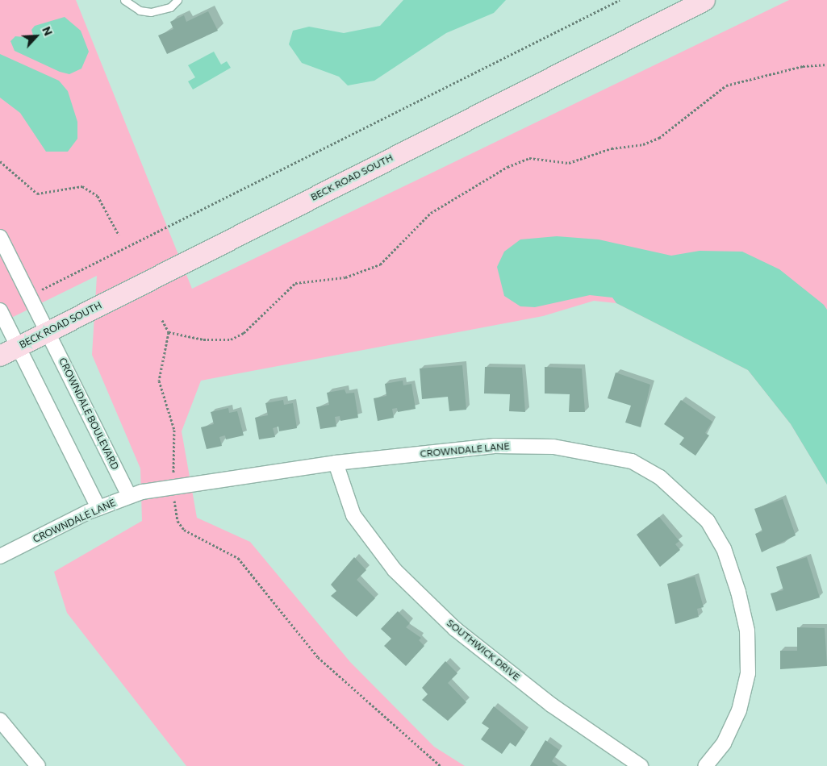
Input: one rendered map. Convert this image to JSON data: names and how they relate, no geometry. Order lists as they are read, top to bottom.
{
  "streets": {
    "main road": ["BECK ROAD SOUTH"],
    "street": ["CROWNDALE BOULEVARD", "CROWNDALE LANE", "SOUTHWICK DRIVE"]
  },
  "crossings": [
    ["BECK ROAD SOUTH", "CROWNDALE BOULEVARD"],
    ["CROWNDALE BOULEVARD", "CROWNDALE LANE"],
    ["CROWNDALE LANE", "SOUTHWICK DRIVE"]
  ],
  "north": "top right"
}
